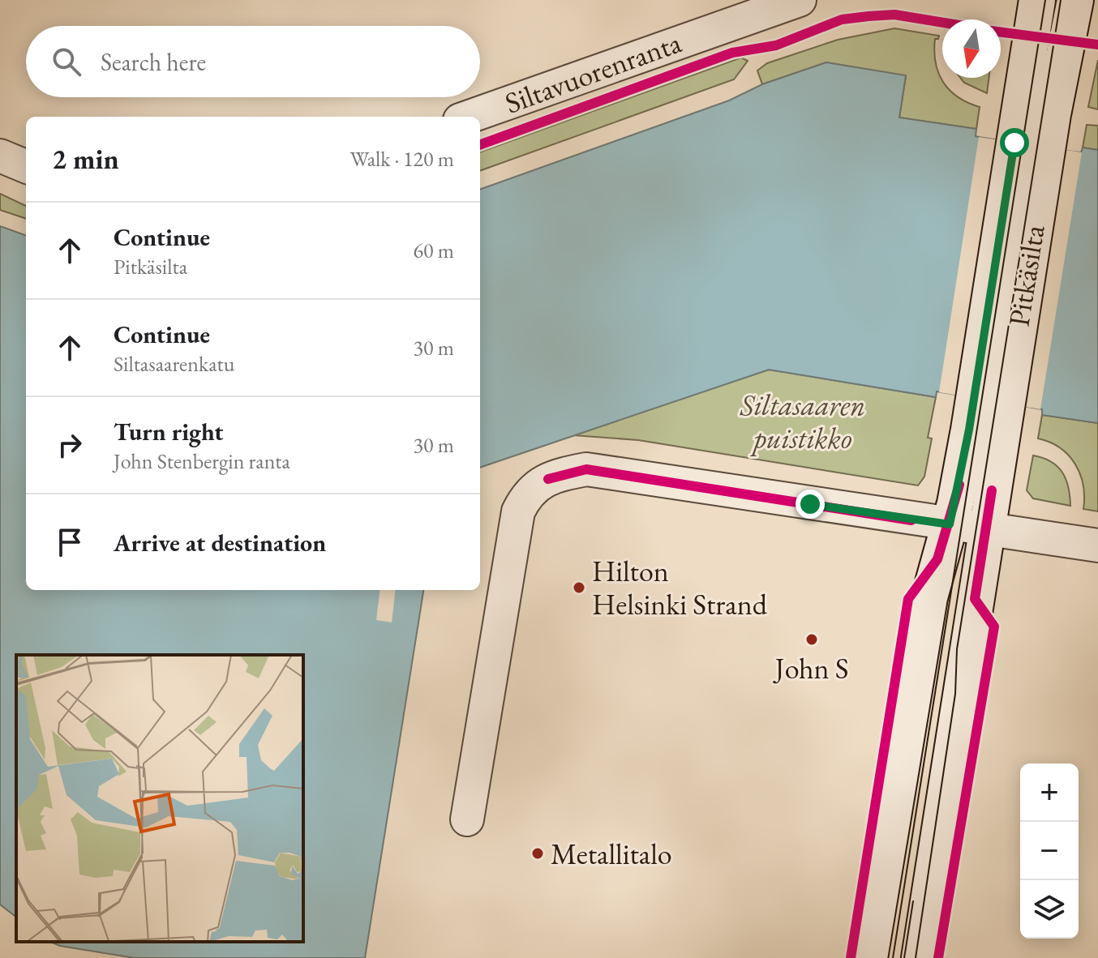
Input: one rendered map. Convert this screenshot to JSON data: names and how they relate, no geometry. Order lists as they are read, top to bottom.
{
  "streets": {
    "main road": ["Pitkäsilta"],
    "street": ["Siltavuorenranta"]
  },
  "parks": ["Siltasaaren puistikko"],
  "places": ["Hilton Helsinki Strand", "John S", "Metallitalo"],
  "north": "bottom",
  "page": {
    "search": "Search here",
    "heading": ["2 min", "Walk · 120 m"],
    "list": [
      ["Continue", "Pitkäsilta", "60 m"],
      ["Continue", "Siltasaarenkatu", "30 m"],
      ["Turn right", "John Stenbergin ranta", "30 m"],
      "Arrive at destination"
    ],
    "map_buttons": ["+", "−"]
  }
}
